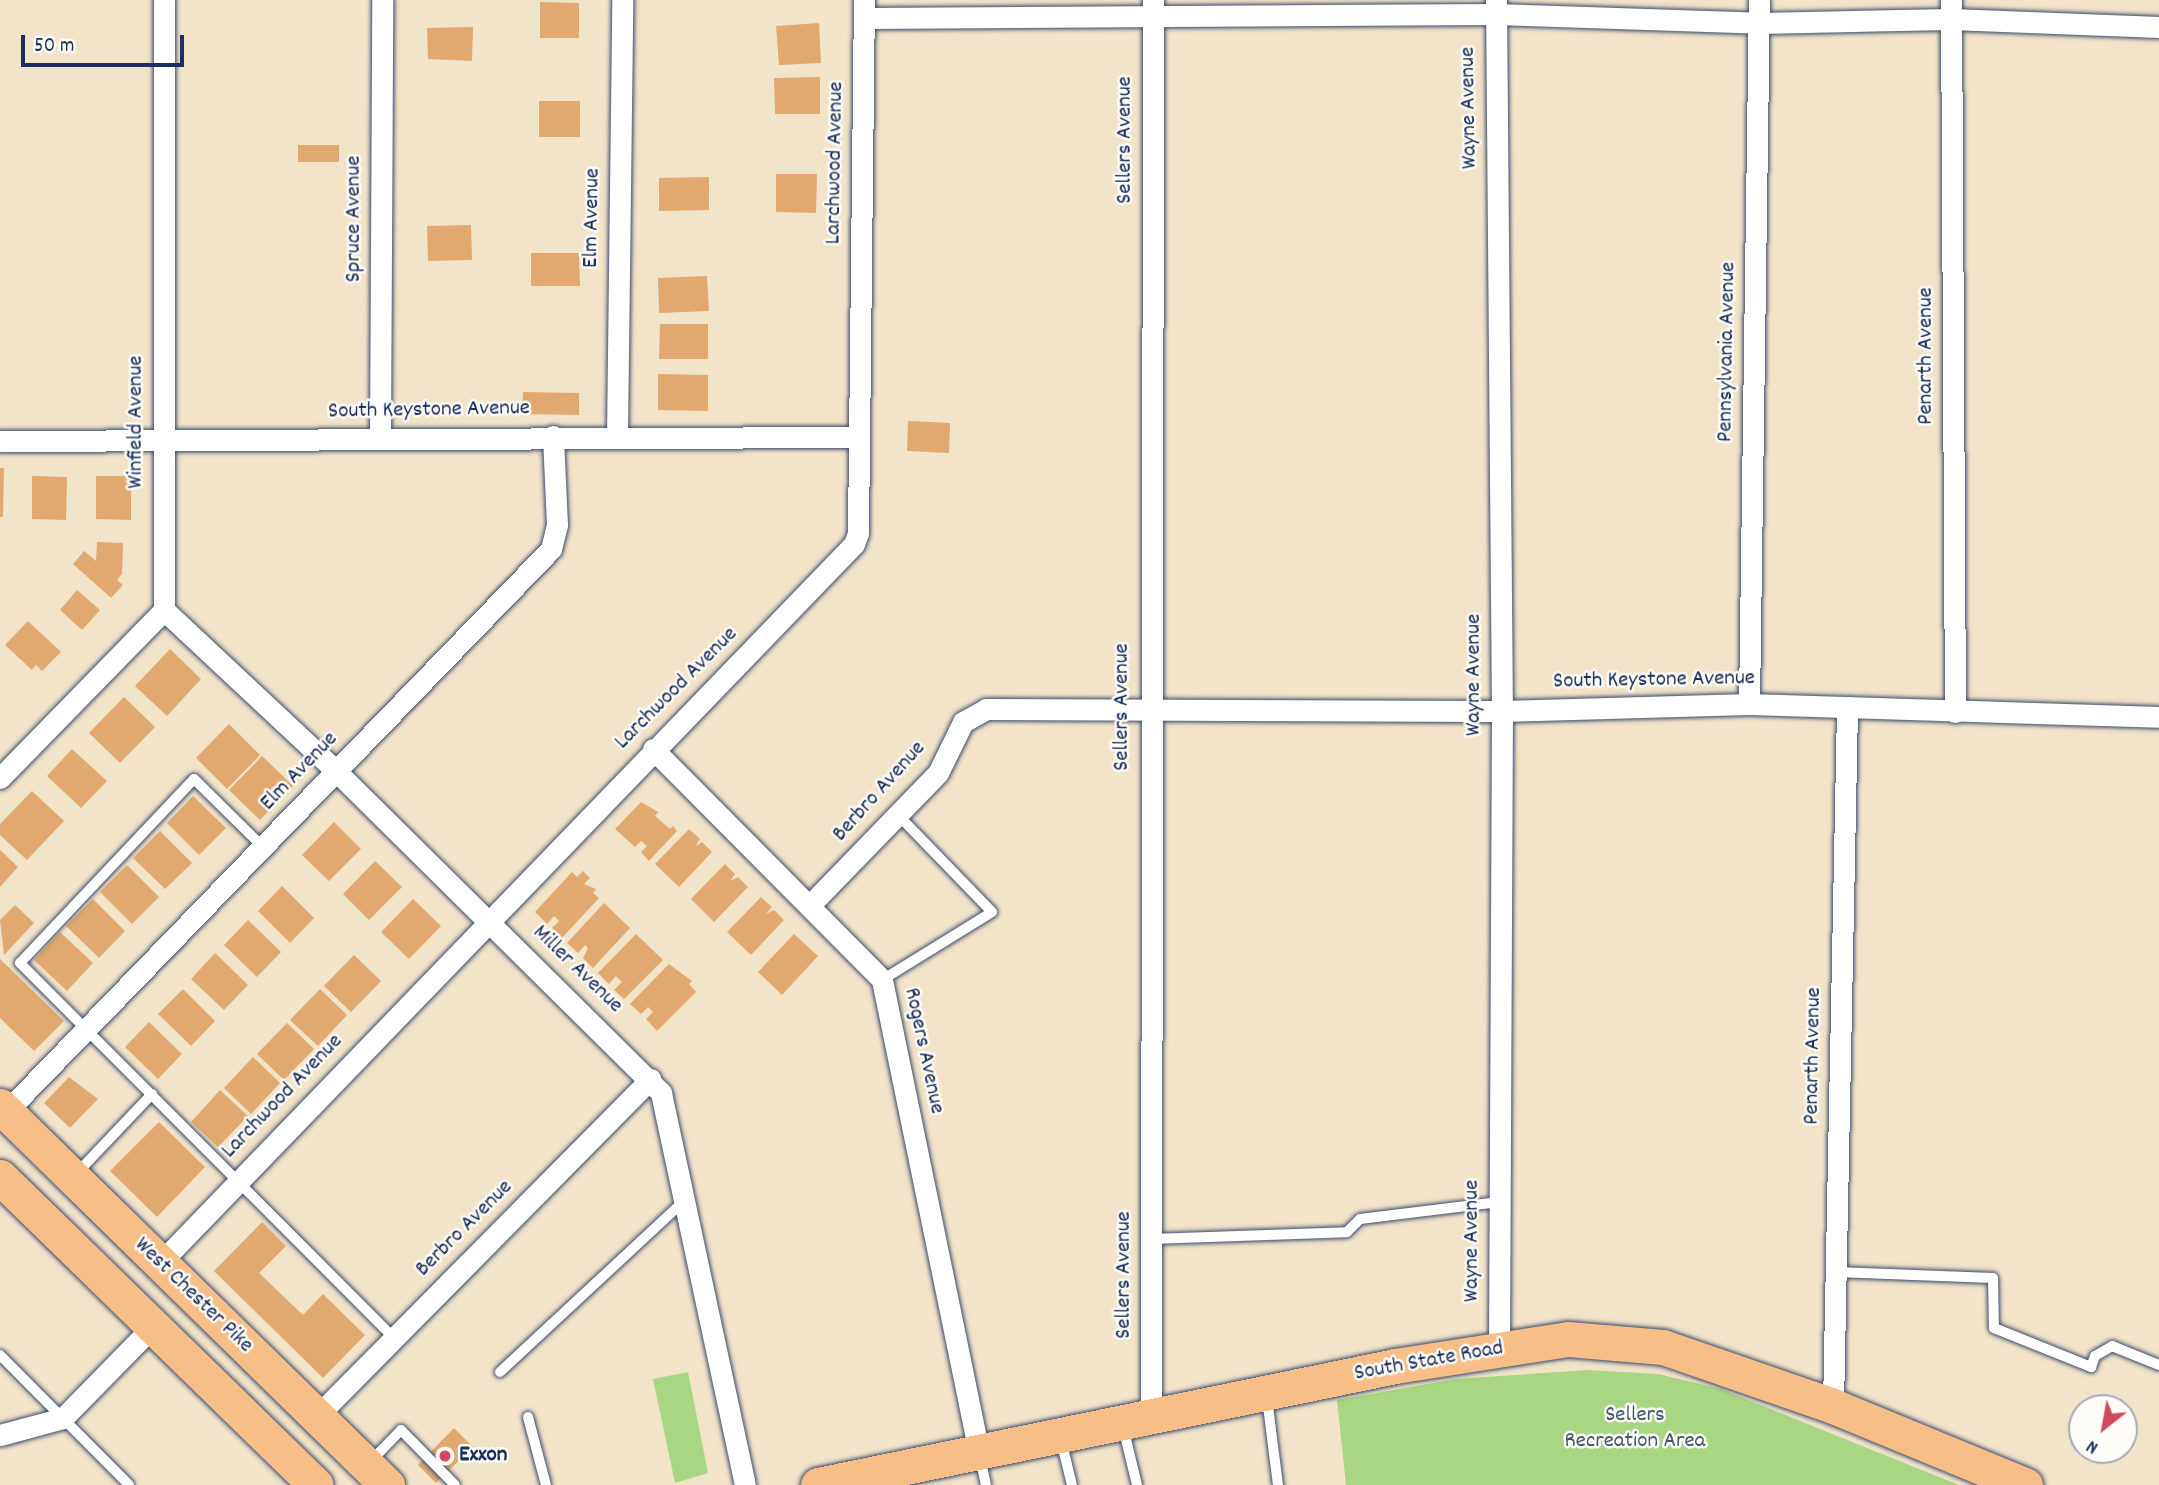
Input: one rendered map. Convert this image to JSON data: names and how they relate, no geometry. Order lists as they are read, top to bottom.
{
  "streets": {
    "main road": ["West Chester Pike", "South State Road"],
    "street": [
      "Wayne Avenue",
      "Sellers Avenue",
      "Larchwood Avenue",
      "Elm Avenue",
      "Spruce Avenue",
      "Pennsylvania Avenue",
      "Penarth Avenue",
      "South Keystone Avenue",
      "Winfield Avenue",
      "Berbro Avenue",
      "Miller Avenue",
      "Rogers Avenue"
    ]
  },
  "crossings": [
    ["Wayne Avenue", "South Keystone Avenue"],
    ["Wayne Avenue", "South State Road"],
    ["Sellers Avenue", "South Keystone Avenue"],
    ["Sellers Avenue", "Berbro Avenue"],
    ["Sellers Avenue", "South State Road"],
    ["Larchwood Avenue", "South Keystone Avenue"],
    ["Larchwood Avenue", "Miller Avenue"],
    ["Larchwood Avenue", "Rogers Avenue"],
    ["Larchwood Avenue", "West Chester Pike"],
    ["Elm Avenue", "South Keystone Avenue"],
    ["Elm Avenue", "Miller Avenue"],
    ["Elm Avenue", "West Chester Pike"],
    ["Spruce Avenue", "South Keystone Avenue"],
    ["Pennsylvania Avenue", "South Keystone Avenue"],
    ["Penarth Avenue", "South Keystone Avenue"],
    ["Penarth Avenue", "South State Road"],
    ["South Keystone Avenue", "Winfield Avenue"],
    ["South Keystone Avenue", "Berbro Avenue"],
    ["Winfield Avenue", "Miller Avenue"],
    ["Berbro Avenue", "Miller Avenue"],
    ["Berbro Avenue", "Rogers Avenue"],
    ["Berbro Avenue", "West Chester Pike"],
    ["Rogers Avenue", "South State Road"]
  ],
  "parks": ["Sellers Recreation Area"],
  "places": ["Exxon"],
  "scale_bar": "50 m",
  "north": "bottom left"
}
